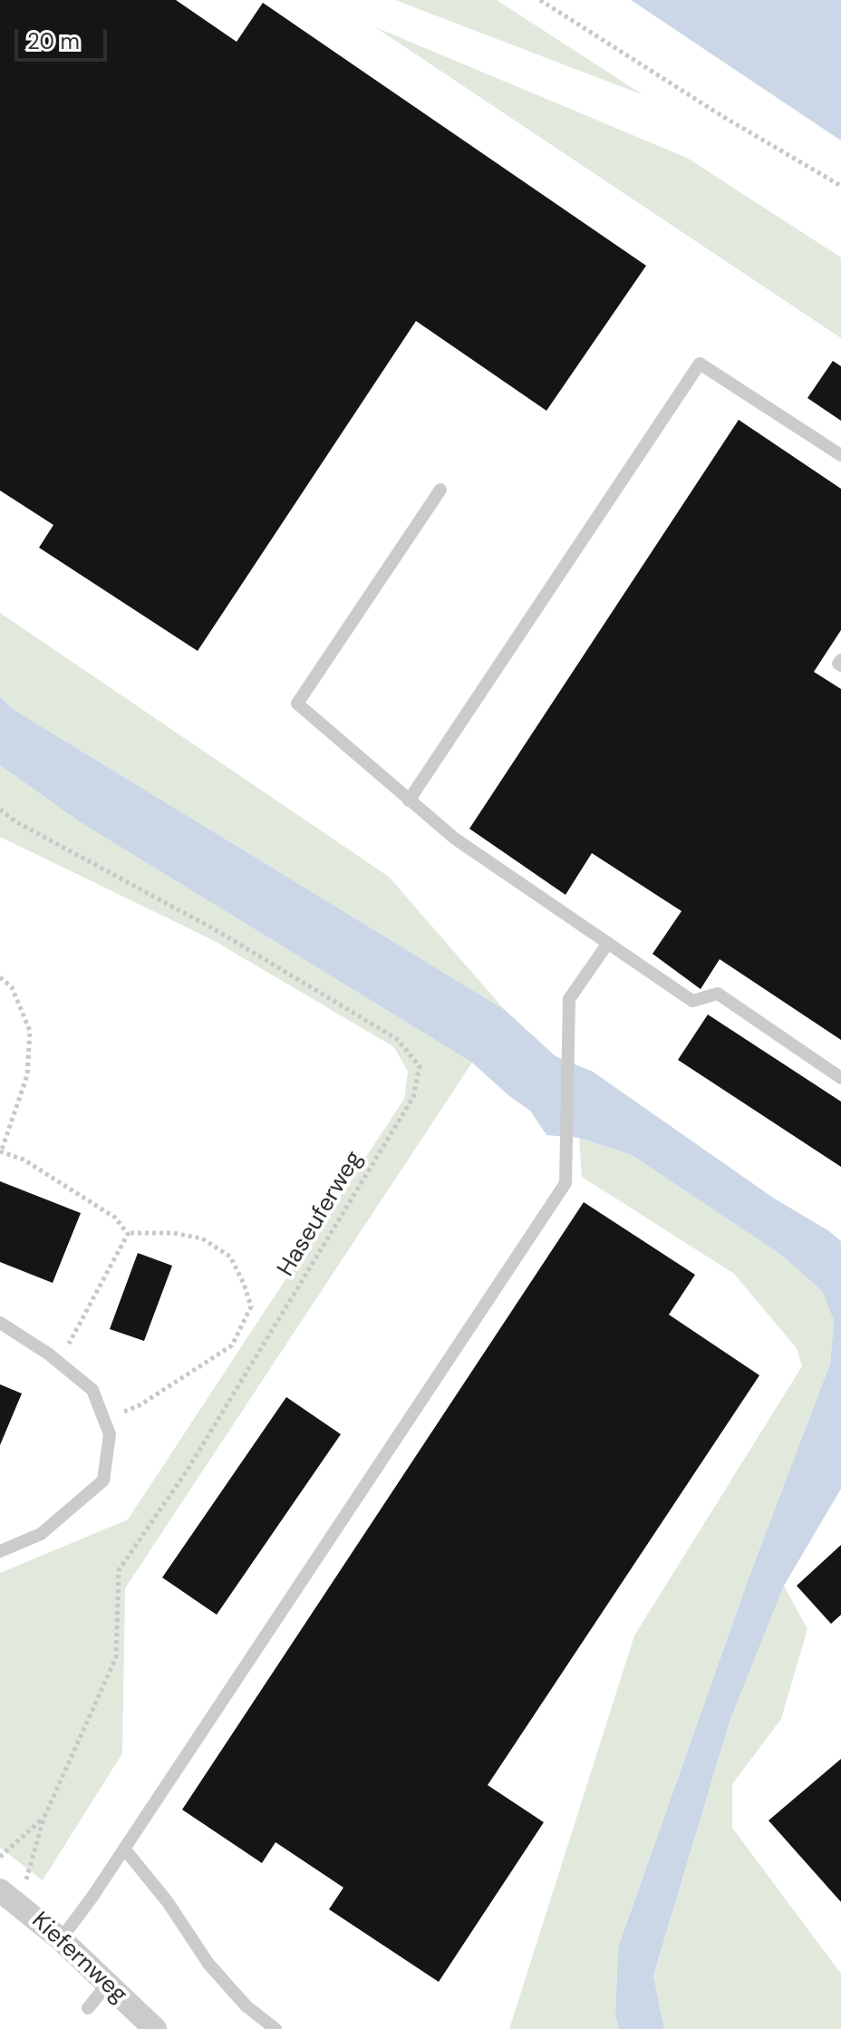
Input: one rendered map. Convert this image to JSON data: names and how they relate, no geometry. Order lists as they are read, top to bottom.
{
  "streets": {
    "street": ["Kiefernweg"],
    "path": ["Haseuferweg"]
  },
  "crossings": [
    ["Haseuferweg", "Kiefernweg"]
  ],
  "scale_bar": "20 m"
}
